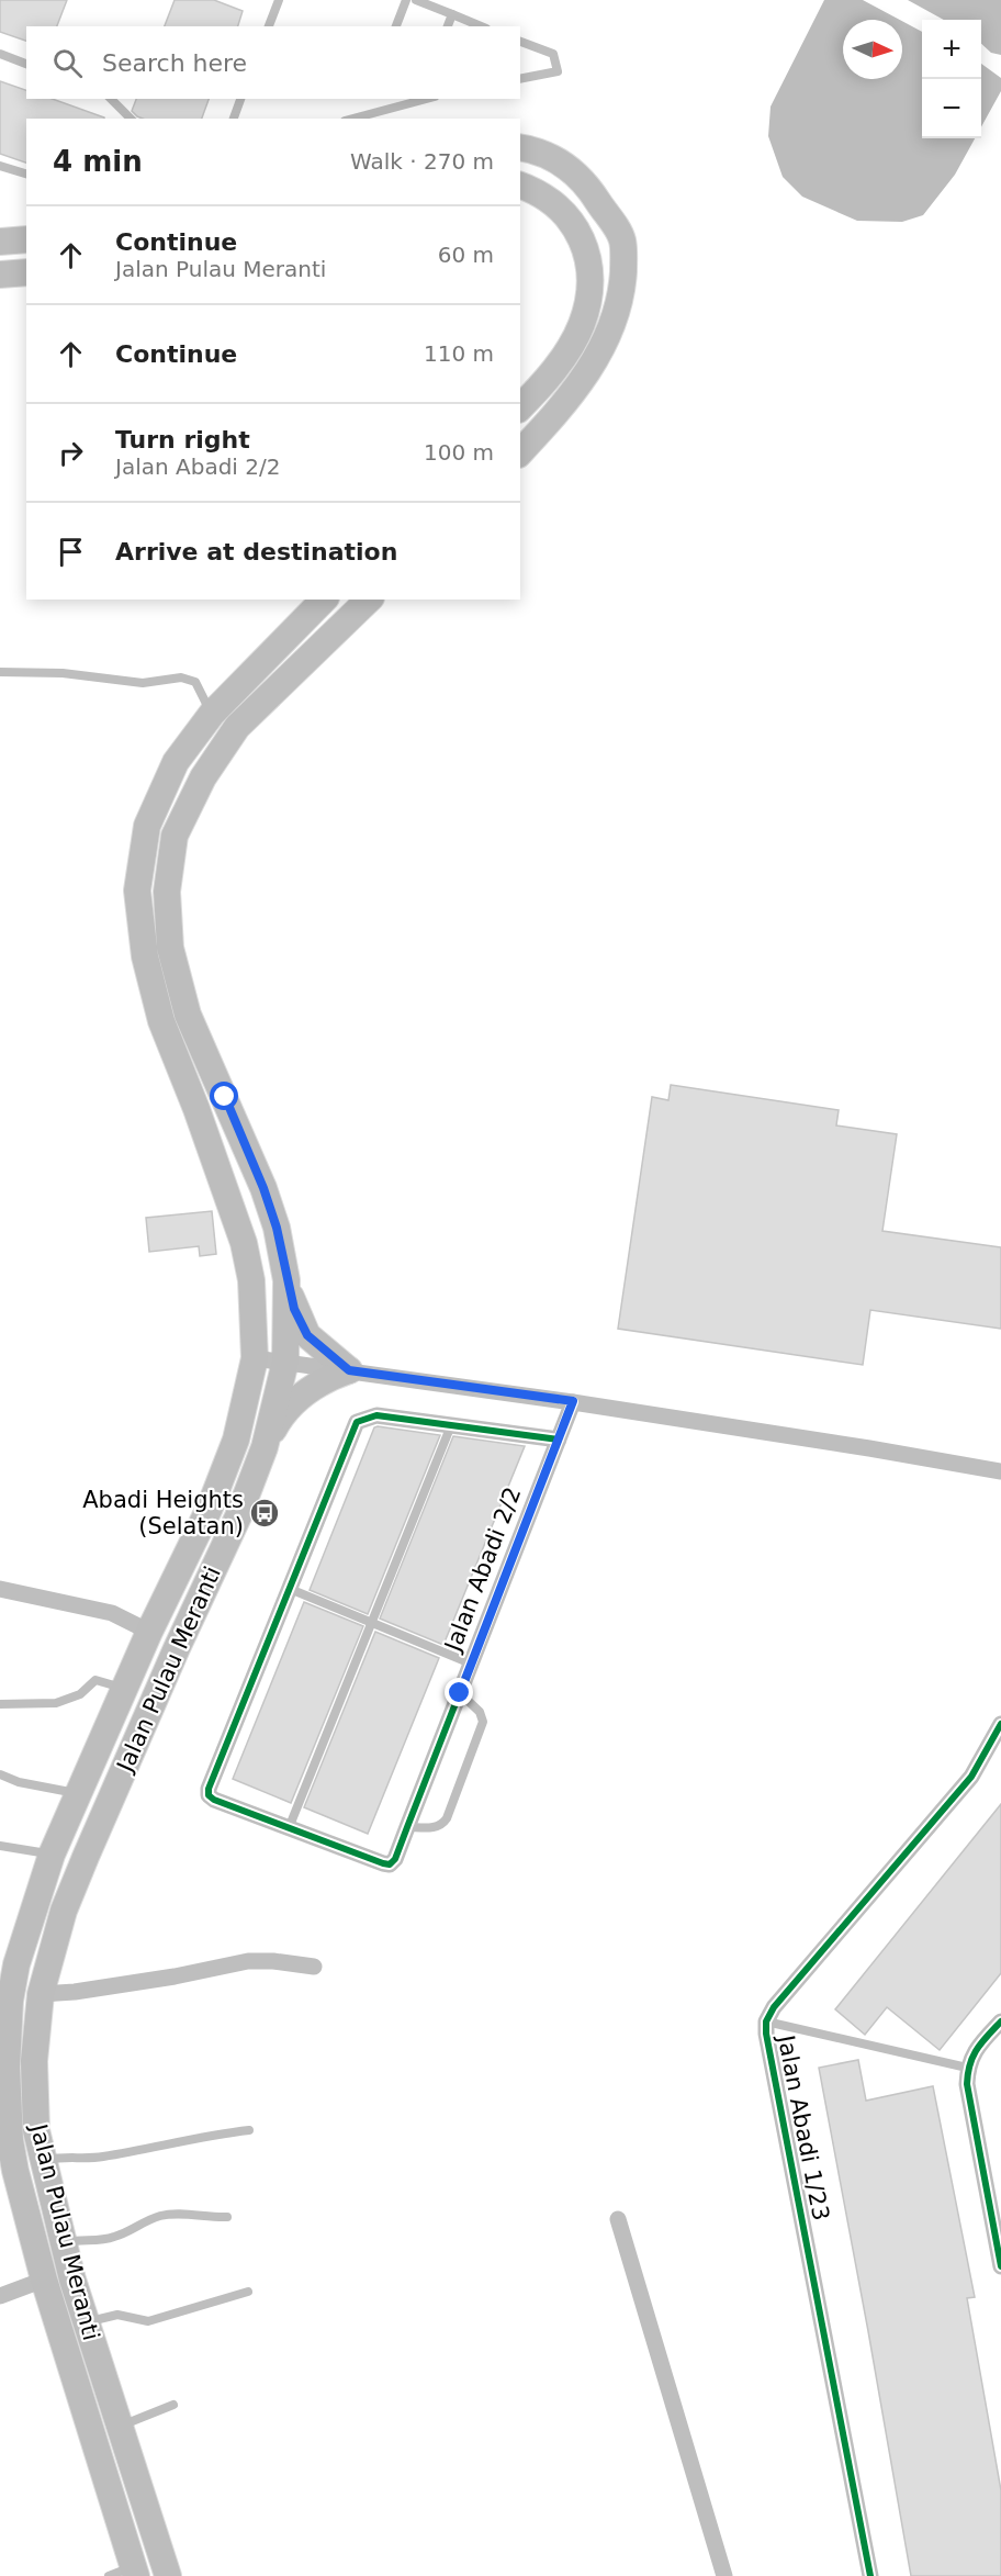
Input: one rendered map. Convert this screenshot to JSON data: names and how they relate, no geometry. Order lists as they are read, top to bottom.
{
  "streets": {
    "main road": ["Jalan Pulau Meranti"],
    "street": ["Jalan Abadi 2/2", "Jalan Abadi 1/23"]
  },
  "places": {
    "bus stop": ["Abadi Heights (Selatan)"]
  },
  "north": "right",
  "page": {
    "map_buttons": ["+", "−"],
    "search": "Search here",
    "heading": ["4 min", "Walk · 270 m"],
    "list": [
      ["Continue", "Jalan Pulau Meranti", "60 m"],
      ["Continue", "110 m"],
      ["Turn right", "Jalan Abadi 2/2", "100 m"],
      "Arrive at destination"
    ]
  }
}
